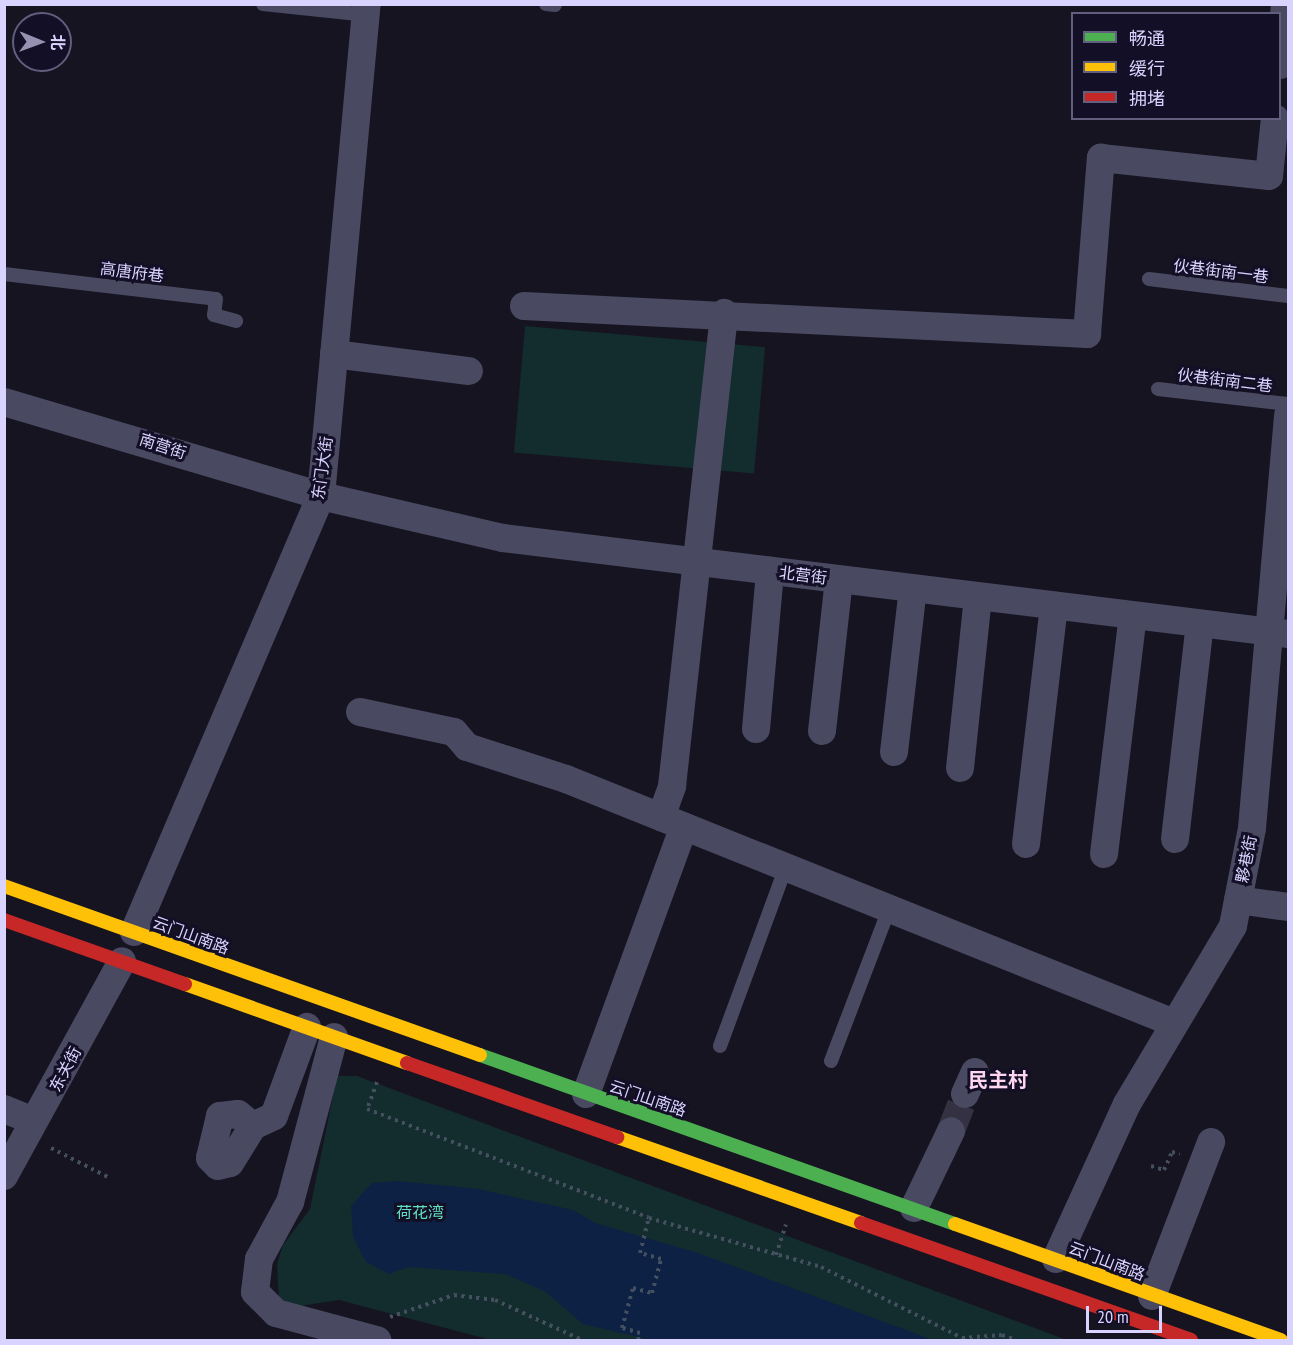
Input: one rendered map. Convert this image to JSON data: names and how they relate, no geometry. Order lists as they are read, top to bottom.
{
  "streets": {
    "main road": ["云门山南路"],
    "street": [
      "南营街",
      "东门大街",
      "北营街",
      "夥巷街",
      "东关街"
    ],
    "lane": ["伙巷街南一巷", "高唐府巷", "伙巷街南二巷"]
  },
  "crossings": [
    ["南营街", "东门大街"],
    ["南营街", "北营街"],
    ["东门大街", "北营街"],
    ["东门大街", "云门山南路"],
    ["北营街", "夥巷街"],
    ["夥巷街", "云门山南路"]
  ],
  "districts": ["民主村"],
  "parks": ["荷花湾"],
  "legend": ["畅通", "缓行", "拥堵"],
  "scale_bar": "20 m",
  "north": "right"
}
